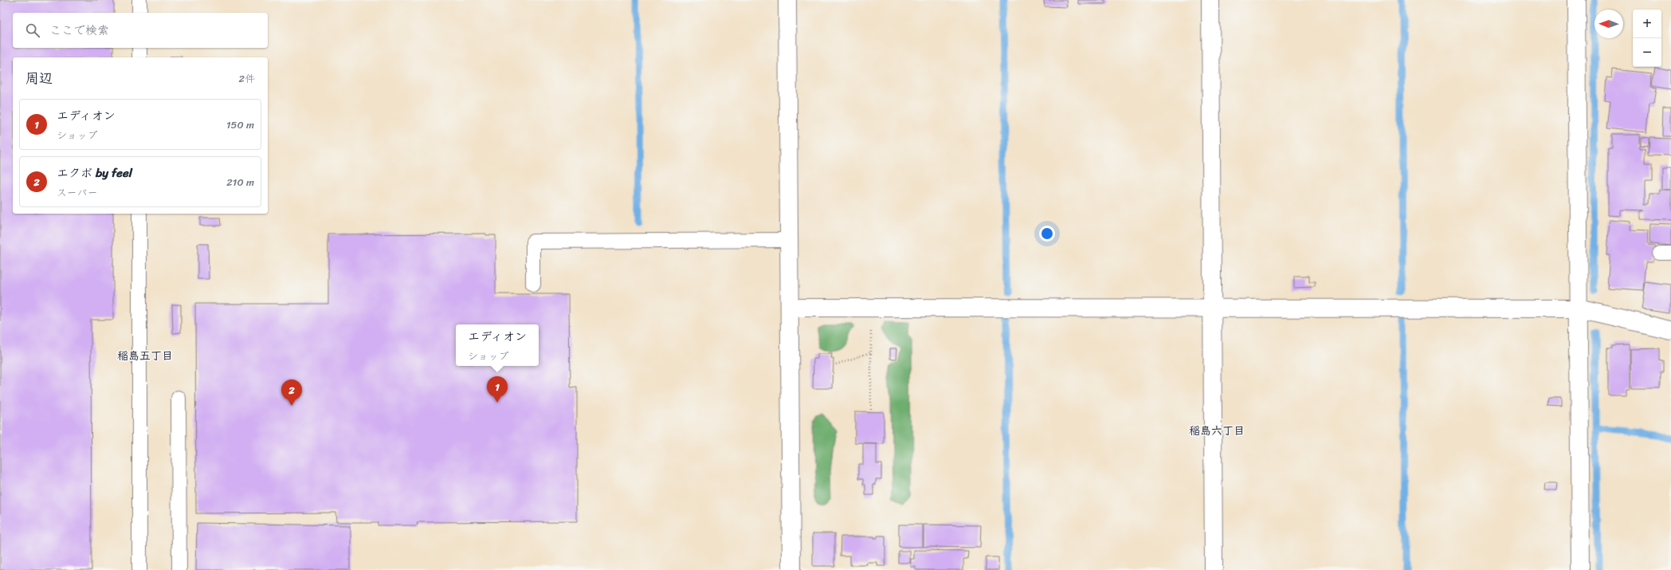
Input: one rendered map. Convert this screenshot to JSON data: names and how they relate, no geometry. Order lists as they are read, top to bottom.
{
  "districts": ["稲島五丁目", "稲島六丁目"],
  "north": "left",
  "page": {
    "map_buttons": ["+", "−"],
    "search": "ここで検索",
    "heading": ["周辺", "2件"],
    "list": [
      {
        "mark": "1",
        "name": "エディオン",
        "note": "ショップ",
        "value": "150 m"
      },
      {
        "mark": "2",
        "name": "エクボ by feel",
        "note": "スーパー",
        "value": "210 m"
      }
    ],
    "popup": ["エディオン", "ショップ"],
    "pins": ["1", "2"]
  }
}
